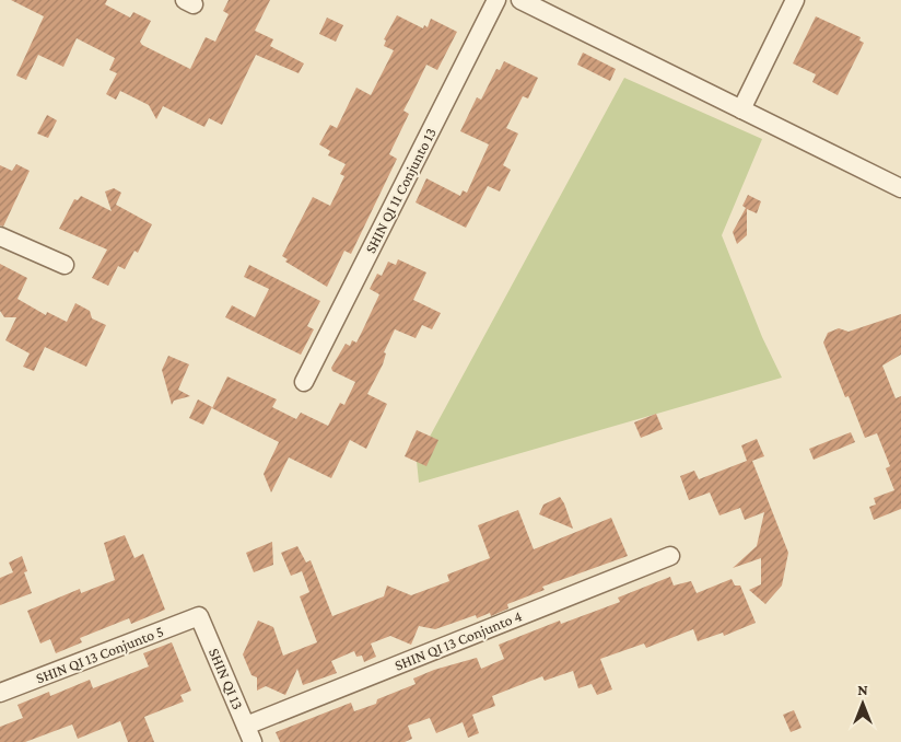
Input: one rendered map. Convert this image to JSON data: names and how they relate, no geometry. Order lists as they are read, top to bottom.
{
  "streets": {
    "street": [
      "SHIN QI 11 Conjunto 13",
      "SHIN QI 13 Conjunto 4",
      "SHIN QI 13 Conjunto 5",
      "SHIN QI 13"
    ]
  },
  "crossings": [
    ["SHIN QI 13 Conjunto 4", "SHIN QI 13"],
    ["SHIN QI 13 Conjunto 5", "SHIN QI 13"]
  ],
  "north": "top"
}
